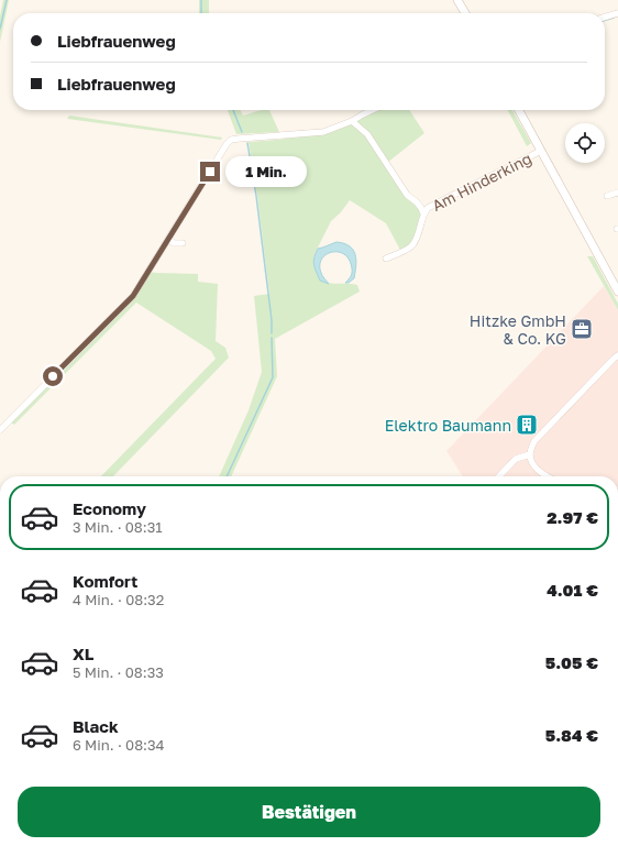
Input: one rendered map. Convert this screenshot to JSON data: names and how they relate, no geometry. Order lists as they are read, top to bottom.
{
  "streets": {
    "street": ["Am Hinderking"]
  },
  "places": {
    "office": ["Hitzke GmbH & Co. KG"],
    "building": ["Elektro Baumann"]
  },
  "page": {
    "banner": ["Liebfrauenweg", "Liebfrauenweg"],
    "bubble": "1 Min.",
    "list": [
      {
        "name": "Economy",
        "note": "3 Min. · 08:31",
        "value": "2.97 €"
      },
      {
        "name": "Komfort",
        "note": "4 Min. · 08:32",
        "value": "4.01 €"
      },
      {
        "name": "XL",
        "note": "5 Min. · 08:33",
        "value": "5.05 €"
      },
      {
        "name": "Black",
        "note": "6 Min. · 08:34",
        "value": "5.84 €"
      }
    ],
    "buttons": "Bestätigen"
  }
}
